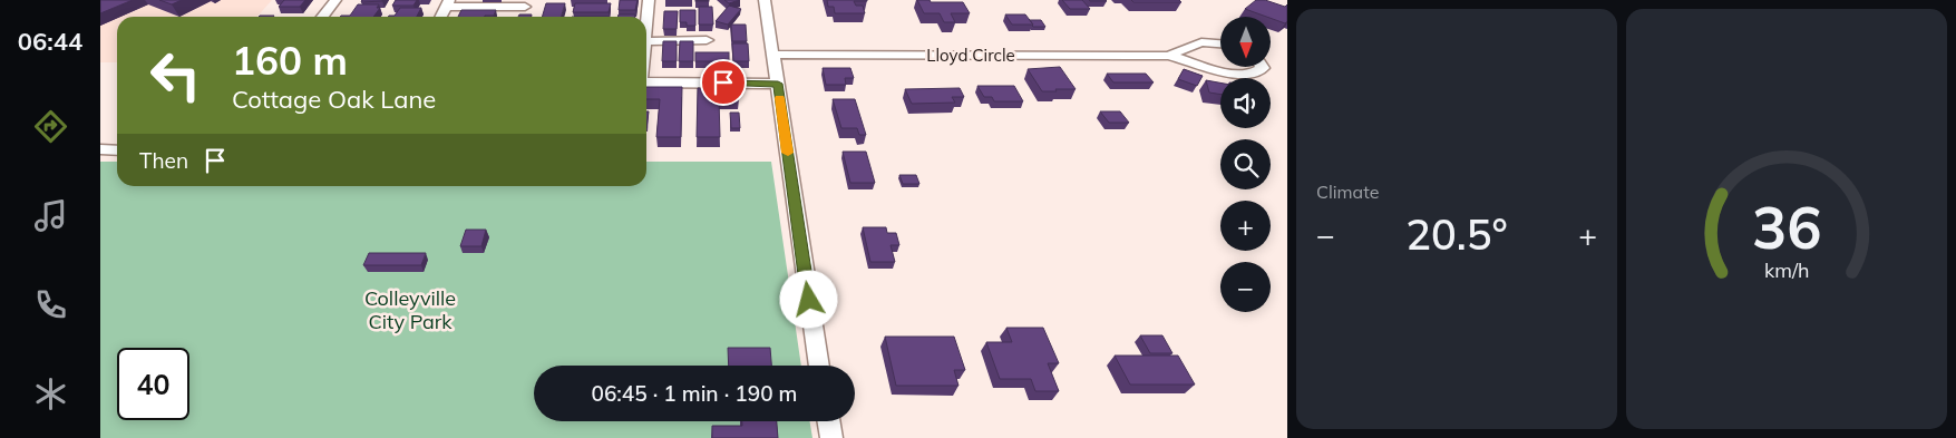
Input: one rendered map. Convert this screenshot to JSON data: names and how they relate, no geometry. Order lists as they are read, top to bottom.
{
  "streets": {
    "street": ["Lloyd Circle"]
  },
  "parks": ["Colleyville City Park"],
  "north": "bottom",
  "page": {
    "tabs": "06:44",
    "tile": "Climate",
    "map_buttons": ["+", "−"],
    "turn": ["160 m", "Cottage Oak Lane"],
    "then": "Then",
    "heat": ["−", "20.5°", "+"],
    "limit": "40",
    "trip": "06:45 · 1 min · 190 m",
    "gauge": ["36", "km/h"]
  }
}
